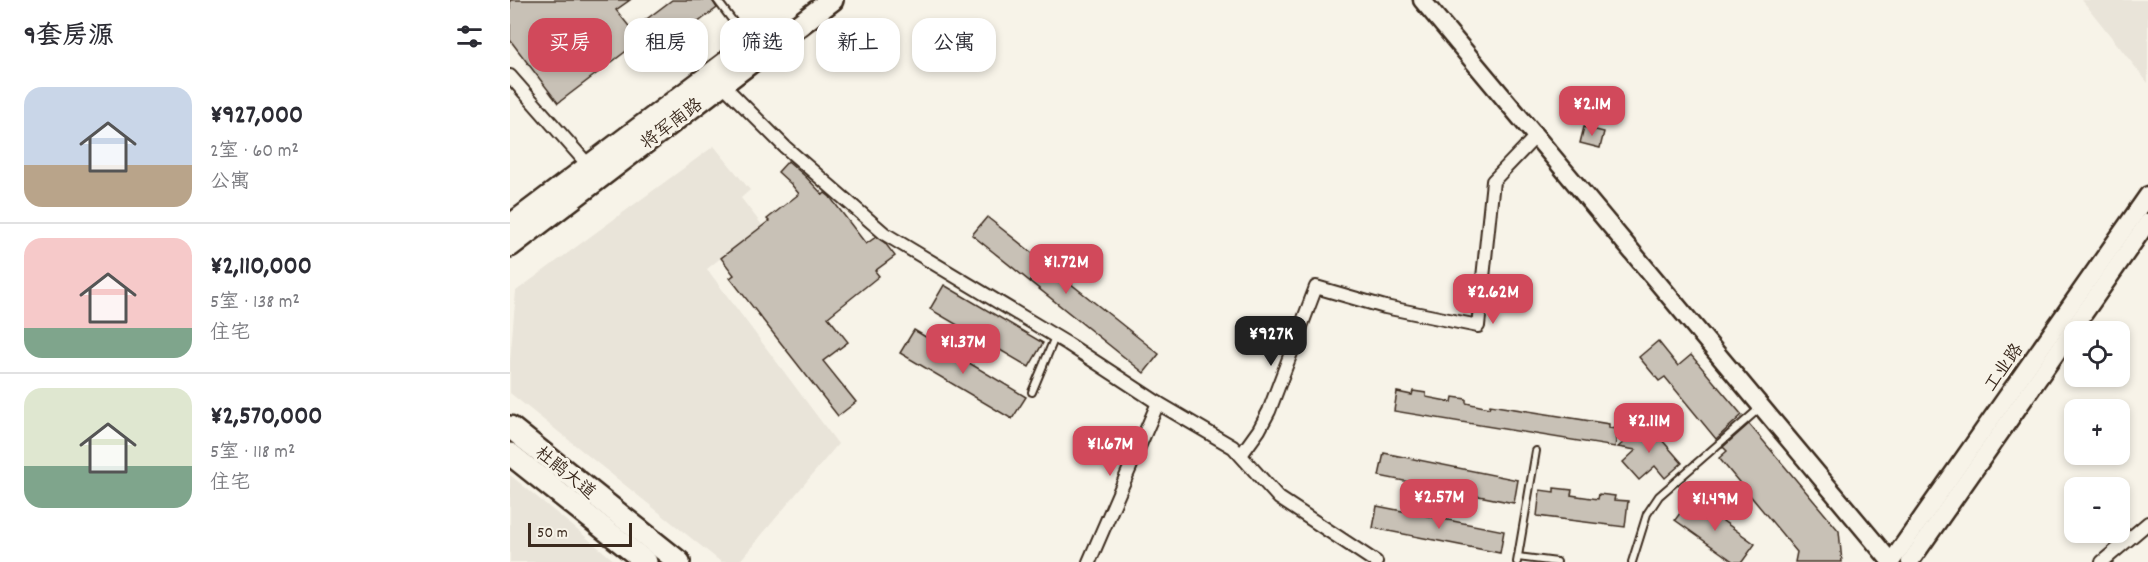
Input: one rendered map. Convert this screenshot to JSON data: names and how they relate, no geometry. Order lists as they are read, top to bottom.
{
  "streets": {
    "highway": ["将军南路", "杜鹃大道"],
    "main road": ["工业路"]
  },
  "scale_bar": "50 m",
  "page": {
    "heading": "9套房源",
    "chip": [
      "买房",
      "租房",
      "筛选",
      "新上",
      "公寓"
    ],
    "list": [
      {
        "name": "¥927,000",
        "note": "2室 · 60 m² · 公寓"
      },
      {
        "name": "¥2,110,000",
        "note": "5室 · 138 m² · 住宅"
      },
      {
        "name": "¥2,570,000",
        "note": "5室 · 118 m² · 住宅"
      }
    ],
    "price": [
      "¥2.1M",
      "¥1.72M",
      "¥2.62M",
      "¥927K",
      "¥1.37M",
      "¥2.11M",
      "¥1.67M",
      "¥2.57M",
      "¥1.49M"
    ],
    "map_buttons": ["+", "−"],
    "scale": "50 m"
  }
}
